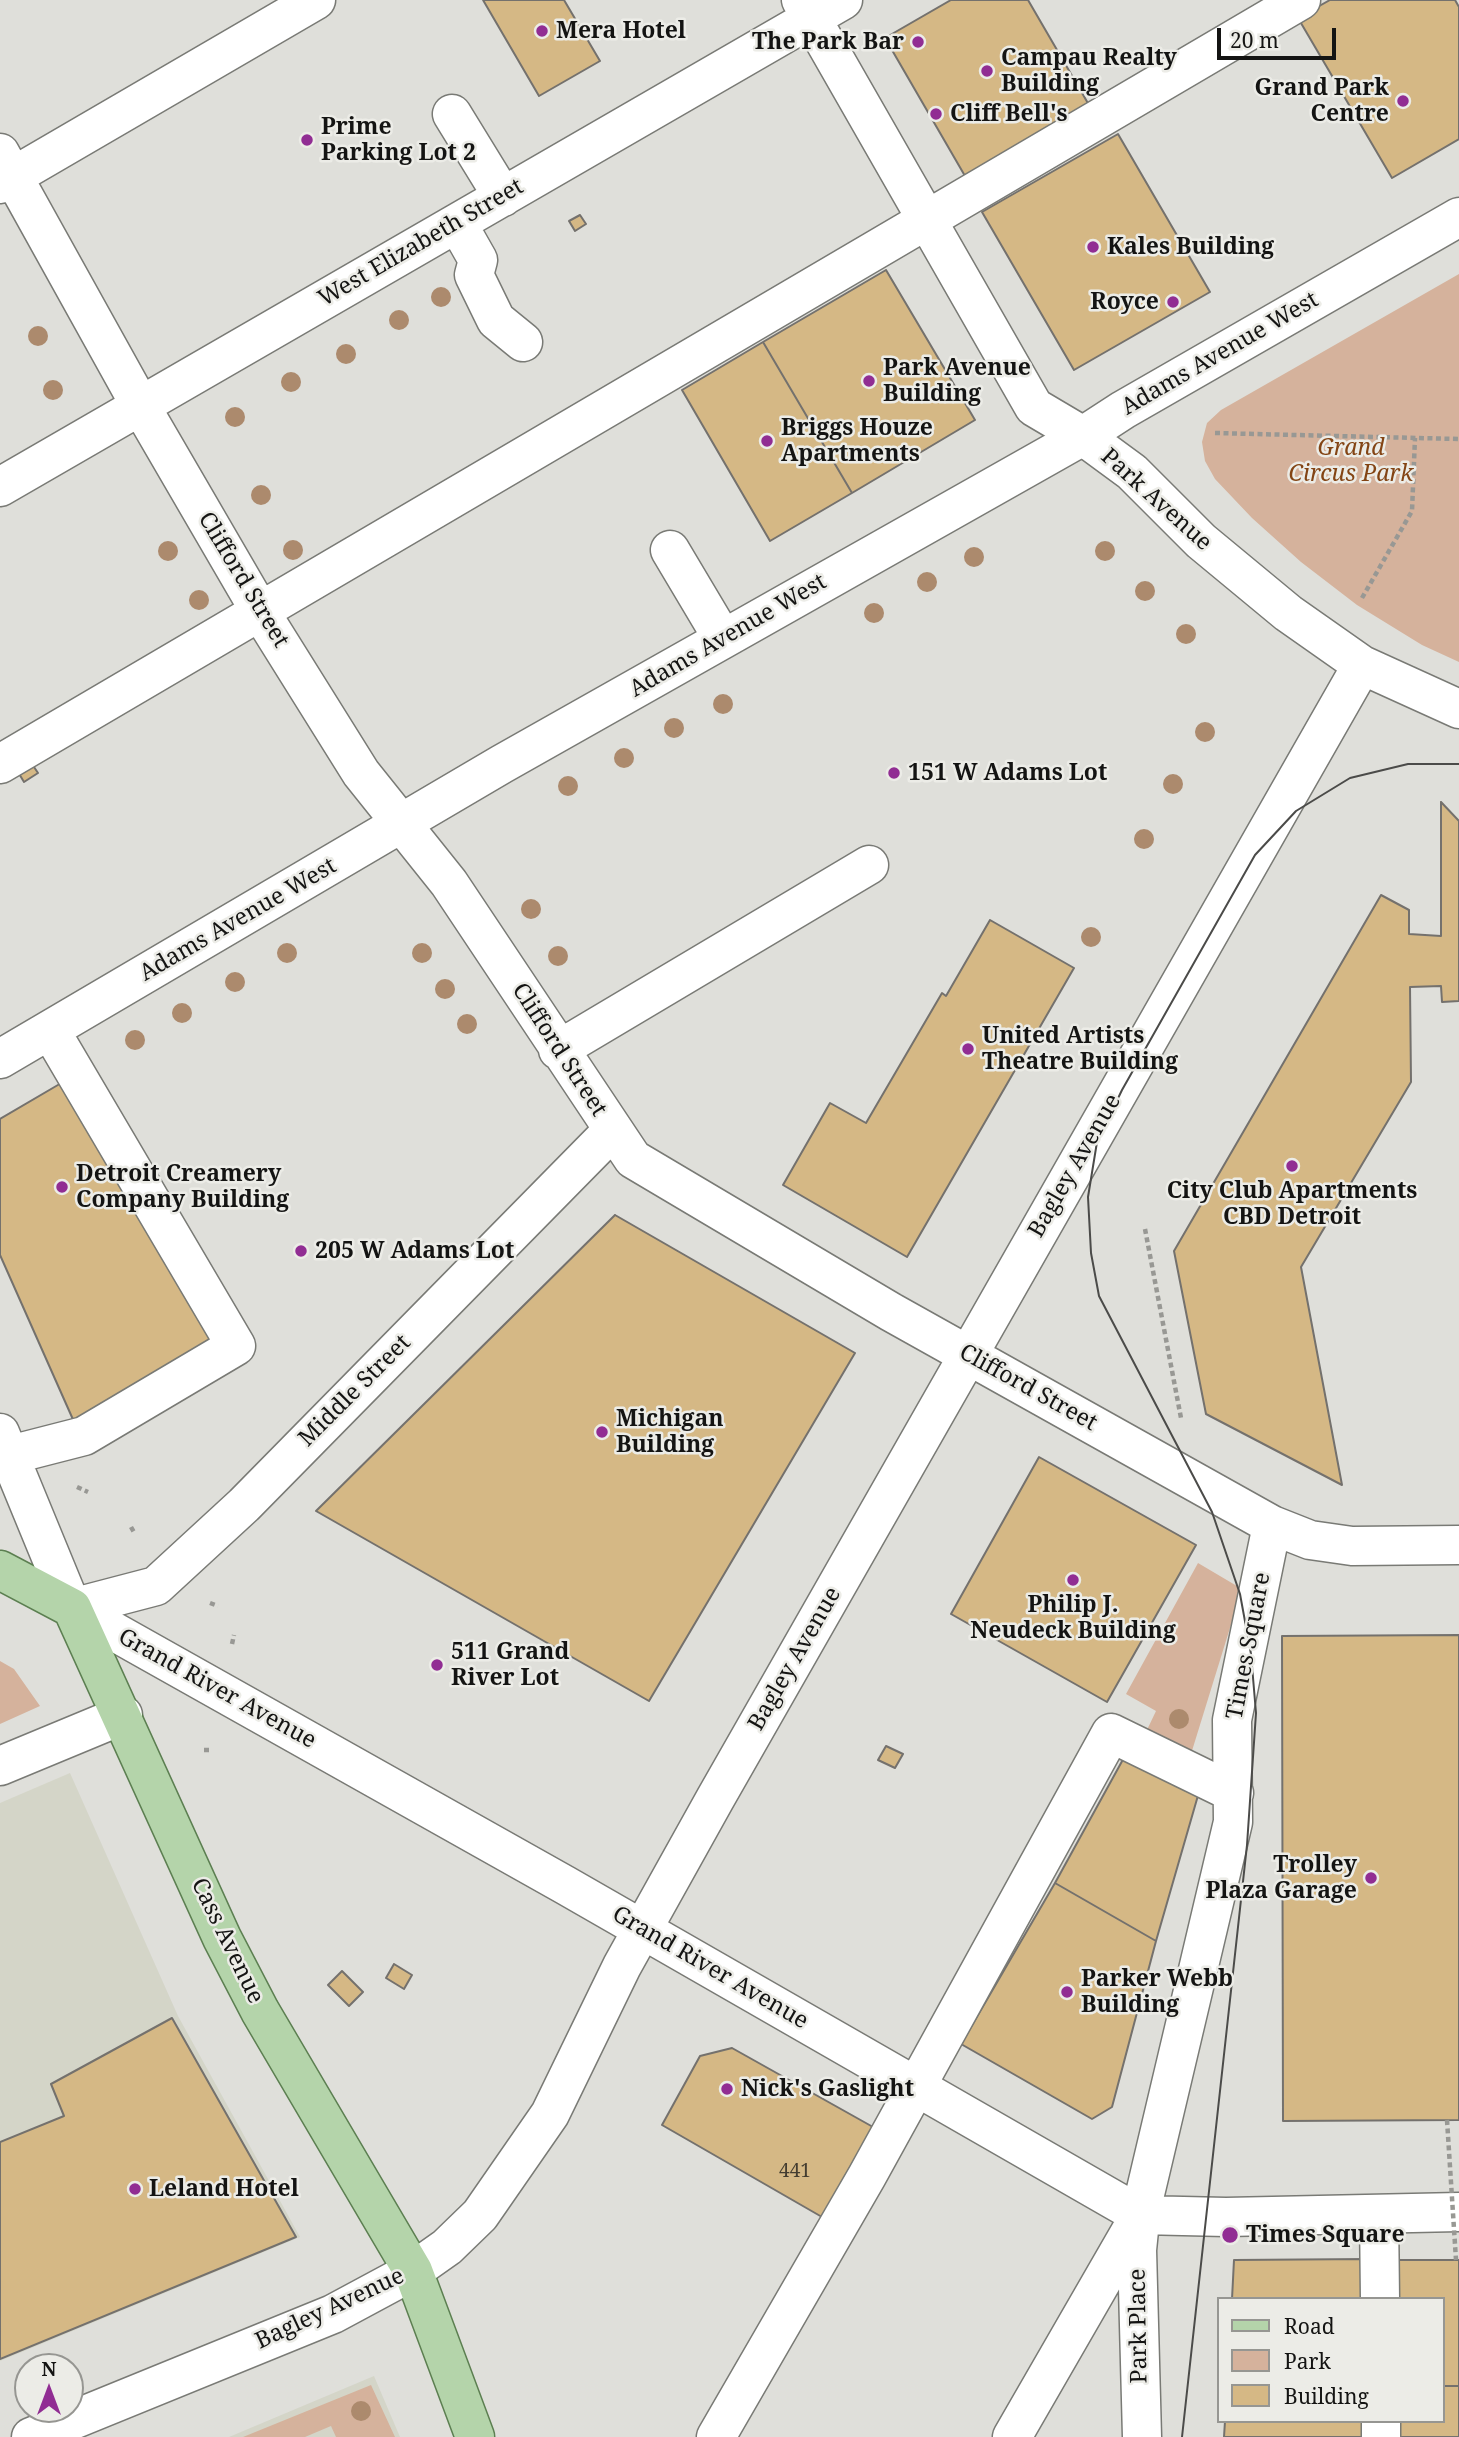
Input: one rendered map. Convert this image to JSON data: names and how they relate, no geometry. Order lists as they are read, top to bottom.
{
  "streets": {
    "main road": ["Grand River Avenue", "Cass Avenue"],
    "street": [
      "West Elizabeth Street",
      "Adams Avenue West",
      "Park Avenue",
      "Clifford Street",
      "Bagley Avenue",
      "Middle Street",
      "Times Square",
      "Park Place"
    ]
  },
  "crossings": [
    ["West Elizabeth Street", "Park Avenue"],
    ["West Elizabeth Street", "Clifford Street"],
    ["Adams Avenue West", "Park Avenue"],
    ["Adams Avenue West", "Clifford Street"],
    ["Park Avenue", "Bagley Avenue"],
    ["Clifford Street", "Bagley Avenue"],
    ["Clifford Street", "Middle Street"],
    ["Clifford Street", "Times Square"],
    ["Bagley Avenue", "Grand River Avenue"],
    ["Bagley Avenue", "Cass Avenue"],
    ["Middle Street", "Grand River Avenue"],
    ["Middle Street", "Cass Avenue"],
    ["Times Square", "Grand River Avenue"],
    ["Times Square", "Park Place"],
    ["Grand River Avenue", "Cass Avenue"],
    ["Grand River Avenue", "Park Place"]
  ],
  "parks": ["Grand Circus Park"],
  "places": [
    "Mera Hotel",
    "The Park Bar",
    "Campau Realty Building",
    "Grand Park Centre",
    "Cliff Bell's",
    "Prime Parking Lot 2",
    "Kales Building",
    "Royce",
    "Park Avenue Building",
    "Briggs Houze Apartments",
    "151 W Adams Lot",
    "United Artists Theatre Building",
    "City Club Apartments CBD Detroit",
    "Detroit Creamery Company Building",
    "205 W Adams Lot",
    "Michigan Building",
    "Philip J. Neudeck Building",
    "511 Grand River Lot",
    "Trolley Plaza Garage",
    "Parker Webb Building",
    "Nick's Gaslight",
    "Leland Hotel",
    "Times Square"
  ],
  "house_numbers": ["441"],
  "legend": ["Road", "Park", "Building"],
  "scale_bar": "20 m",
  "north": "top"
}
